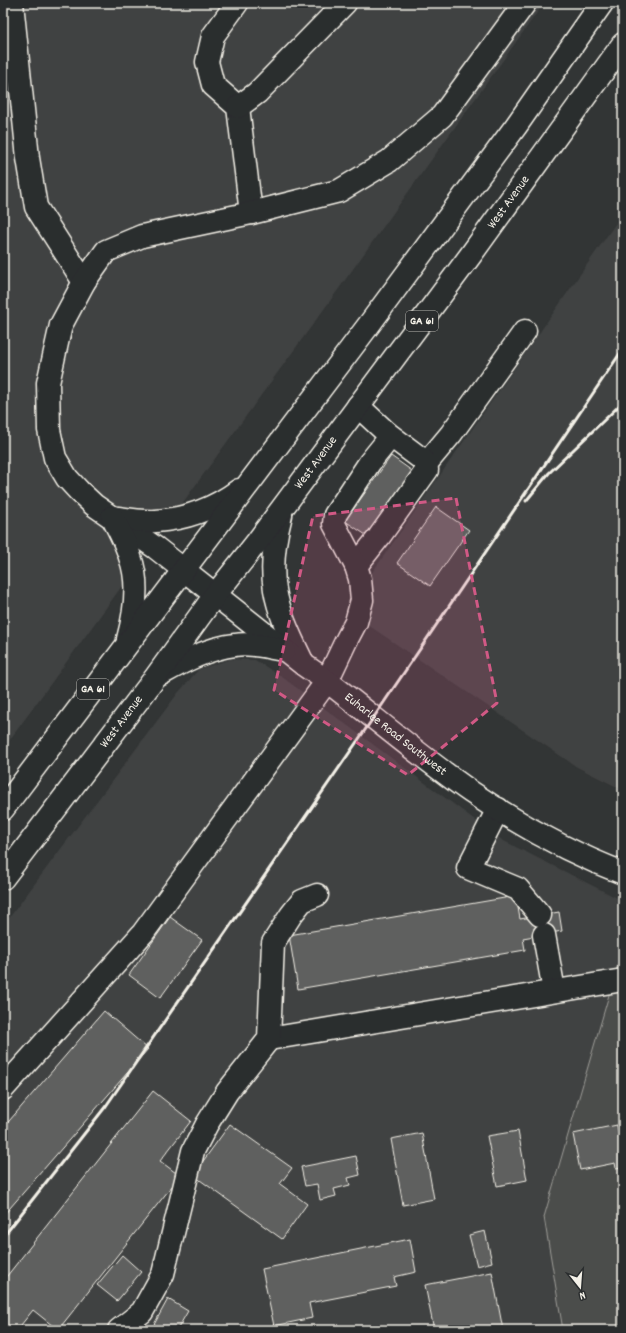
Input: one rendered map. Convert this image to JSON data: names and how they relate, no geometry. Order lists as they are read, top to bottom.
{
  "streets": {
    "main road": ["West Avenue", "GA 61", "Euharlee Road Southwest"]
  },
  "crossings": [
    ["West Avenue", "Euharlee Road Southwest"],
    ["GA 61", "Euharlee Road Southwest"]
  ],
  "north": "bottom"
}
